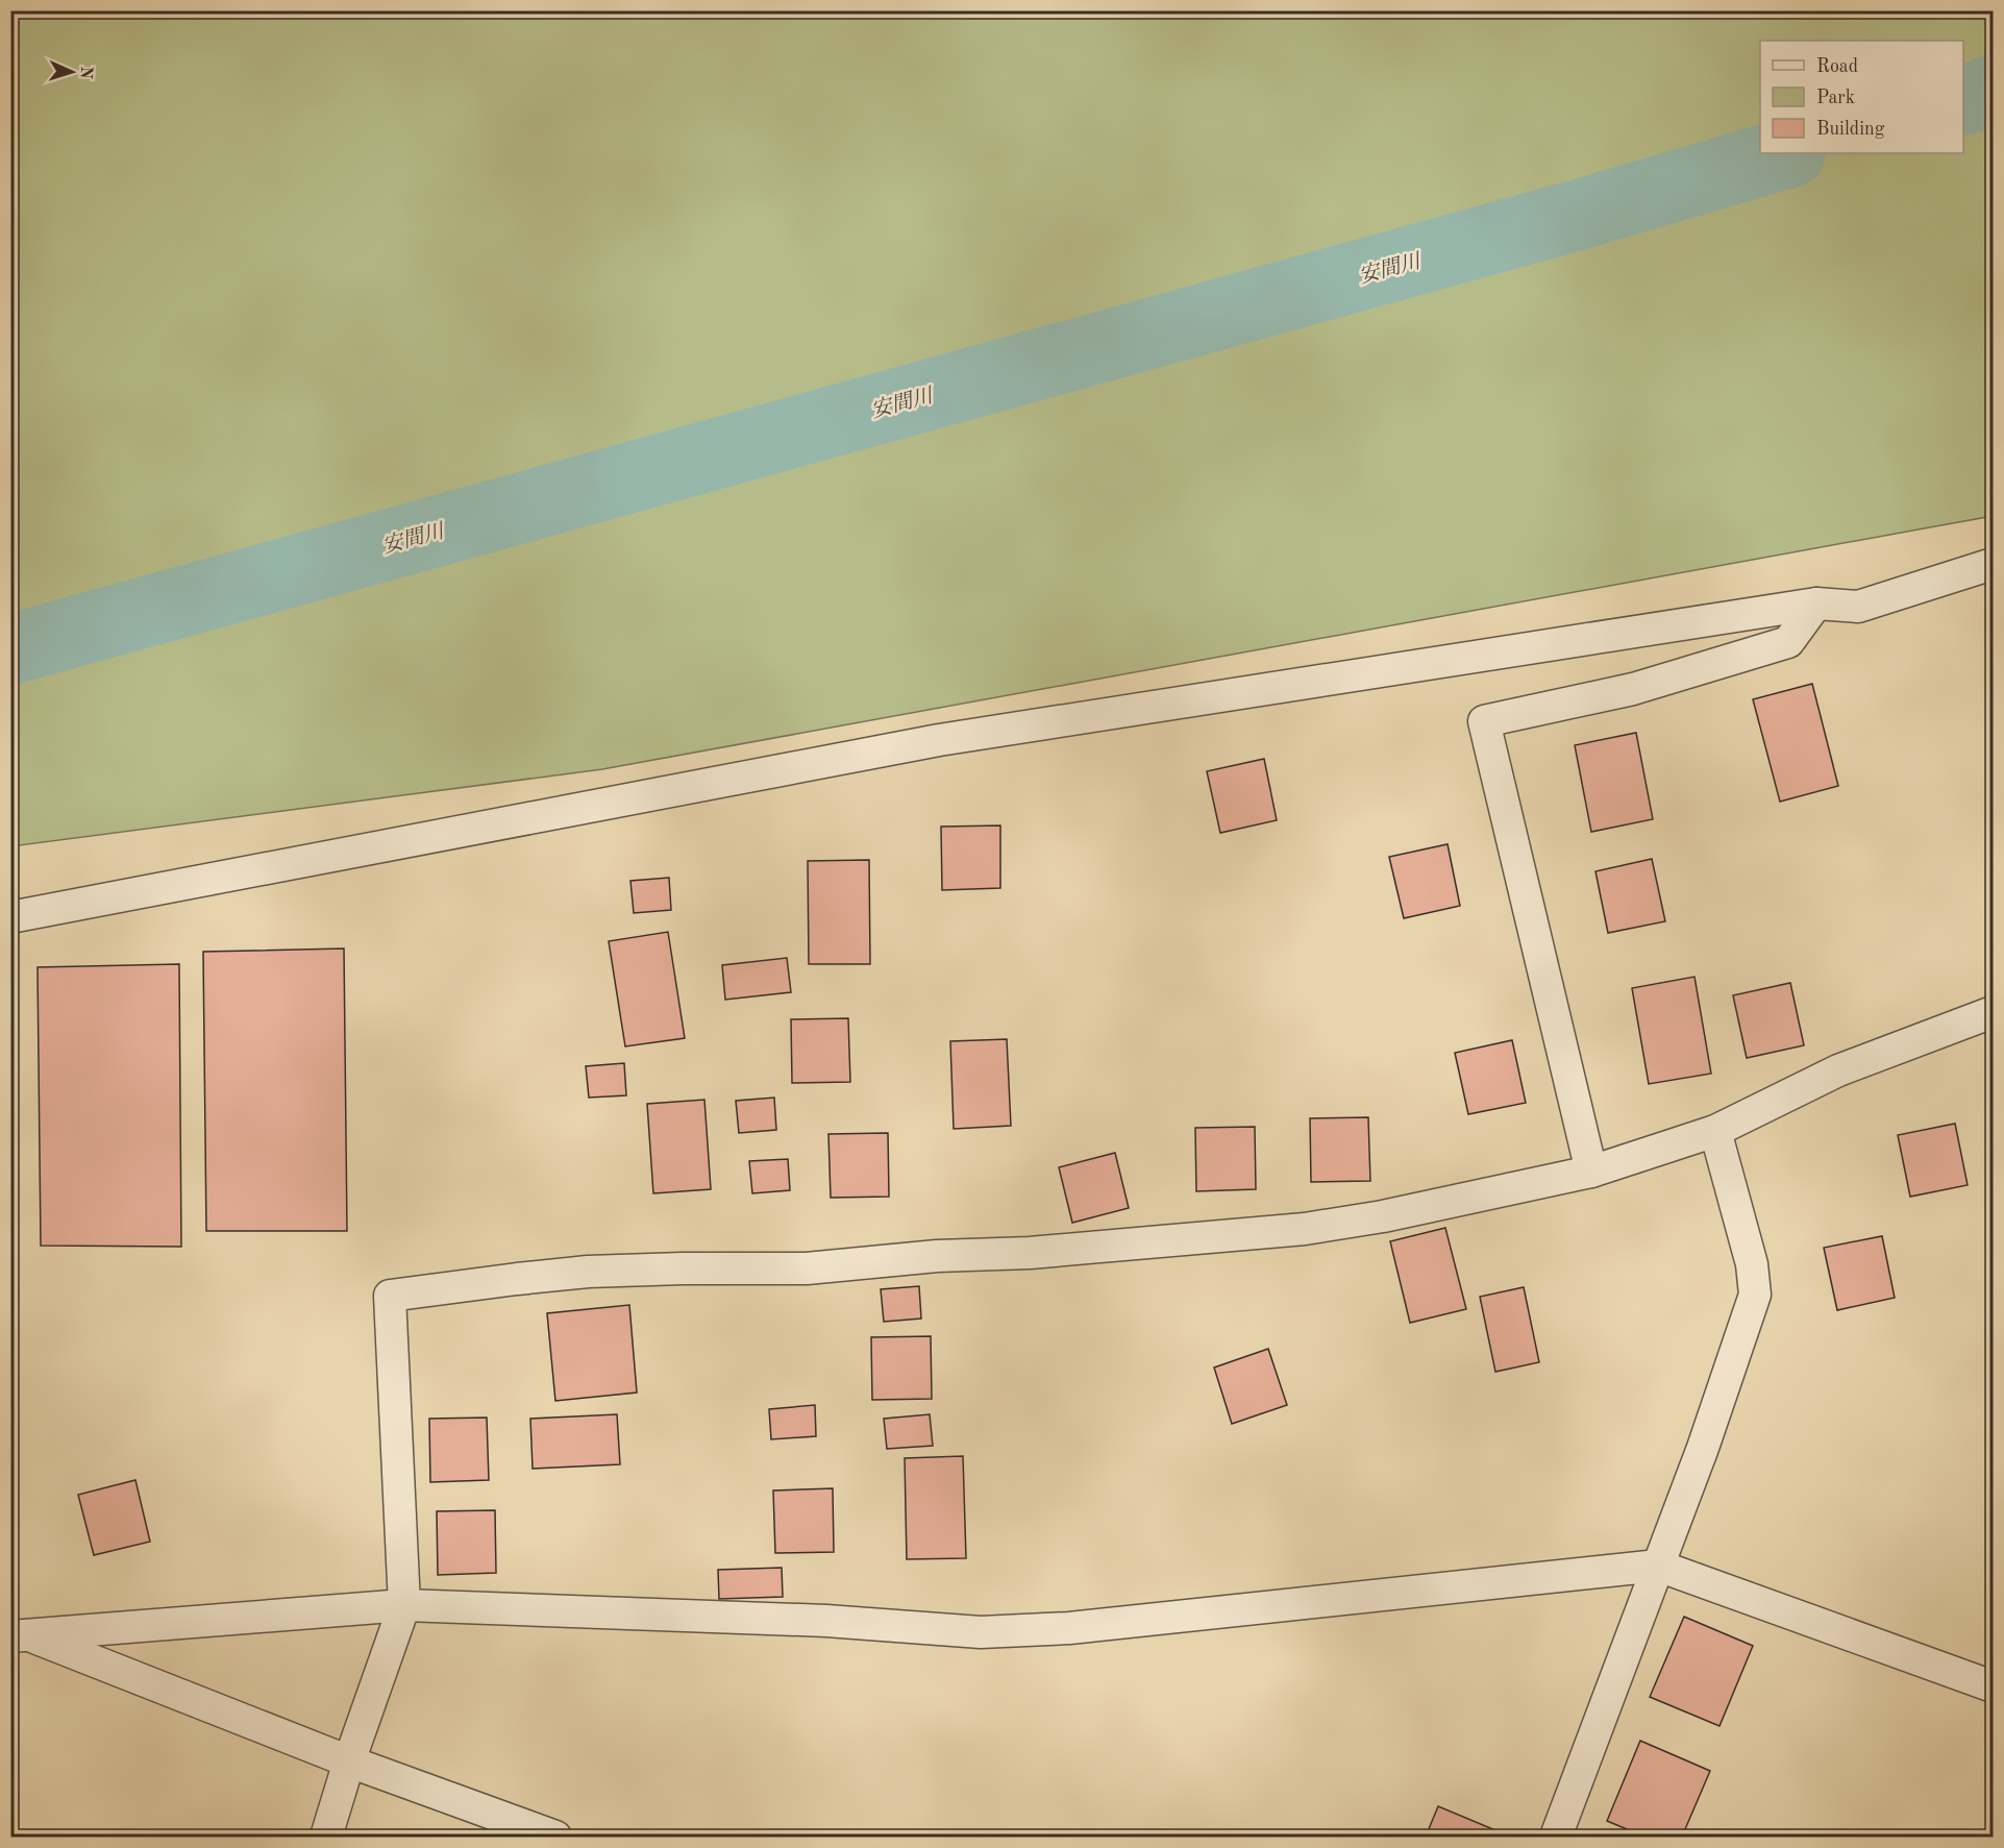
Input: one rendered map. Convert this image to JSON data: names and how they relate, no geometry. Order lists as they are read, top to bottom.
{
  "water": ["安間川"],
  "legend": ["Road", "Park", "Building"],
  "north": "right"
}
